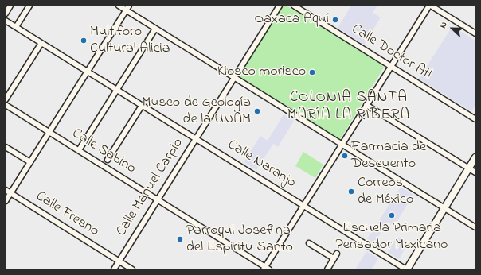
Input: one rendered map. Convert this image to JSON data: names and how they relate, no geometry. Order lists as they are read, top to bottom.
{
  "streets": {
    "street": [
      "Calle Doctor Atl",
      "Calle Sabino",
      "Calle Naranjo",
      "Calle Manuel Carpio",
      "Calle Fresno"
    ]
  },
  "crossings": [
    ["Calle Sabino", "Calle Manuel Carpio"],
    ["Calle Naranjo", "Calle Manuel Carpio"],
    ["Calle Manuel Carpio", "Calle Fresno"]
  ],
  "districts": ["COLONIA SANTA MARÍA LA RIBERA"],
  "places": [
    "Oaxaca Aquí",
    "Multiforo Cultural Alicia",
    "Kiosco morisco",
    "Museo de Geología de la UNAM",
    "Farmacia de Descuento",
    "Correos de México",
    "Escuela Primaria Pensador Mexicano",
    "Parroqui Josefina del Espiritu Santo"
  ],
  "north": "left"
}
